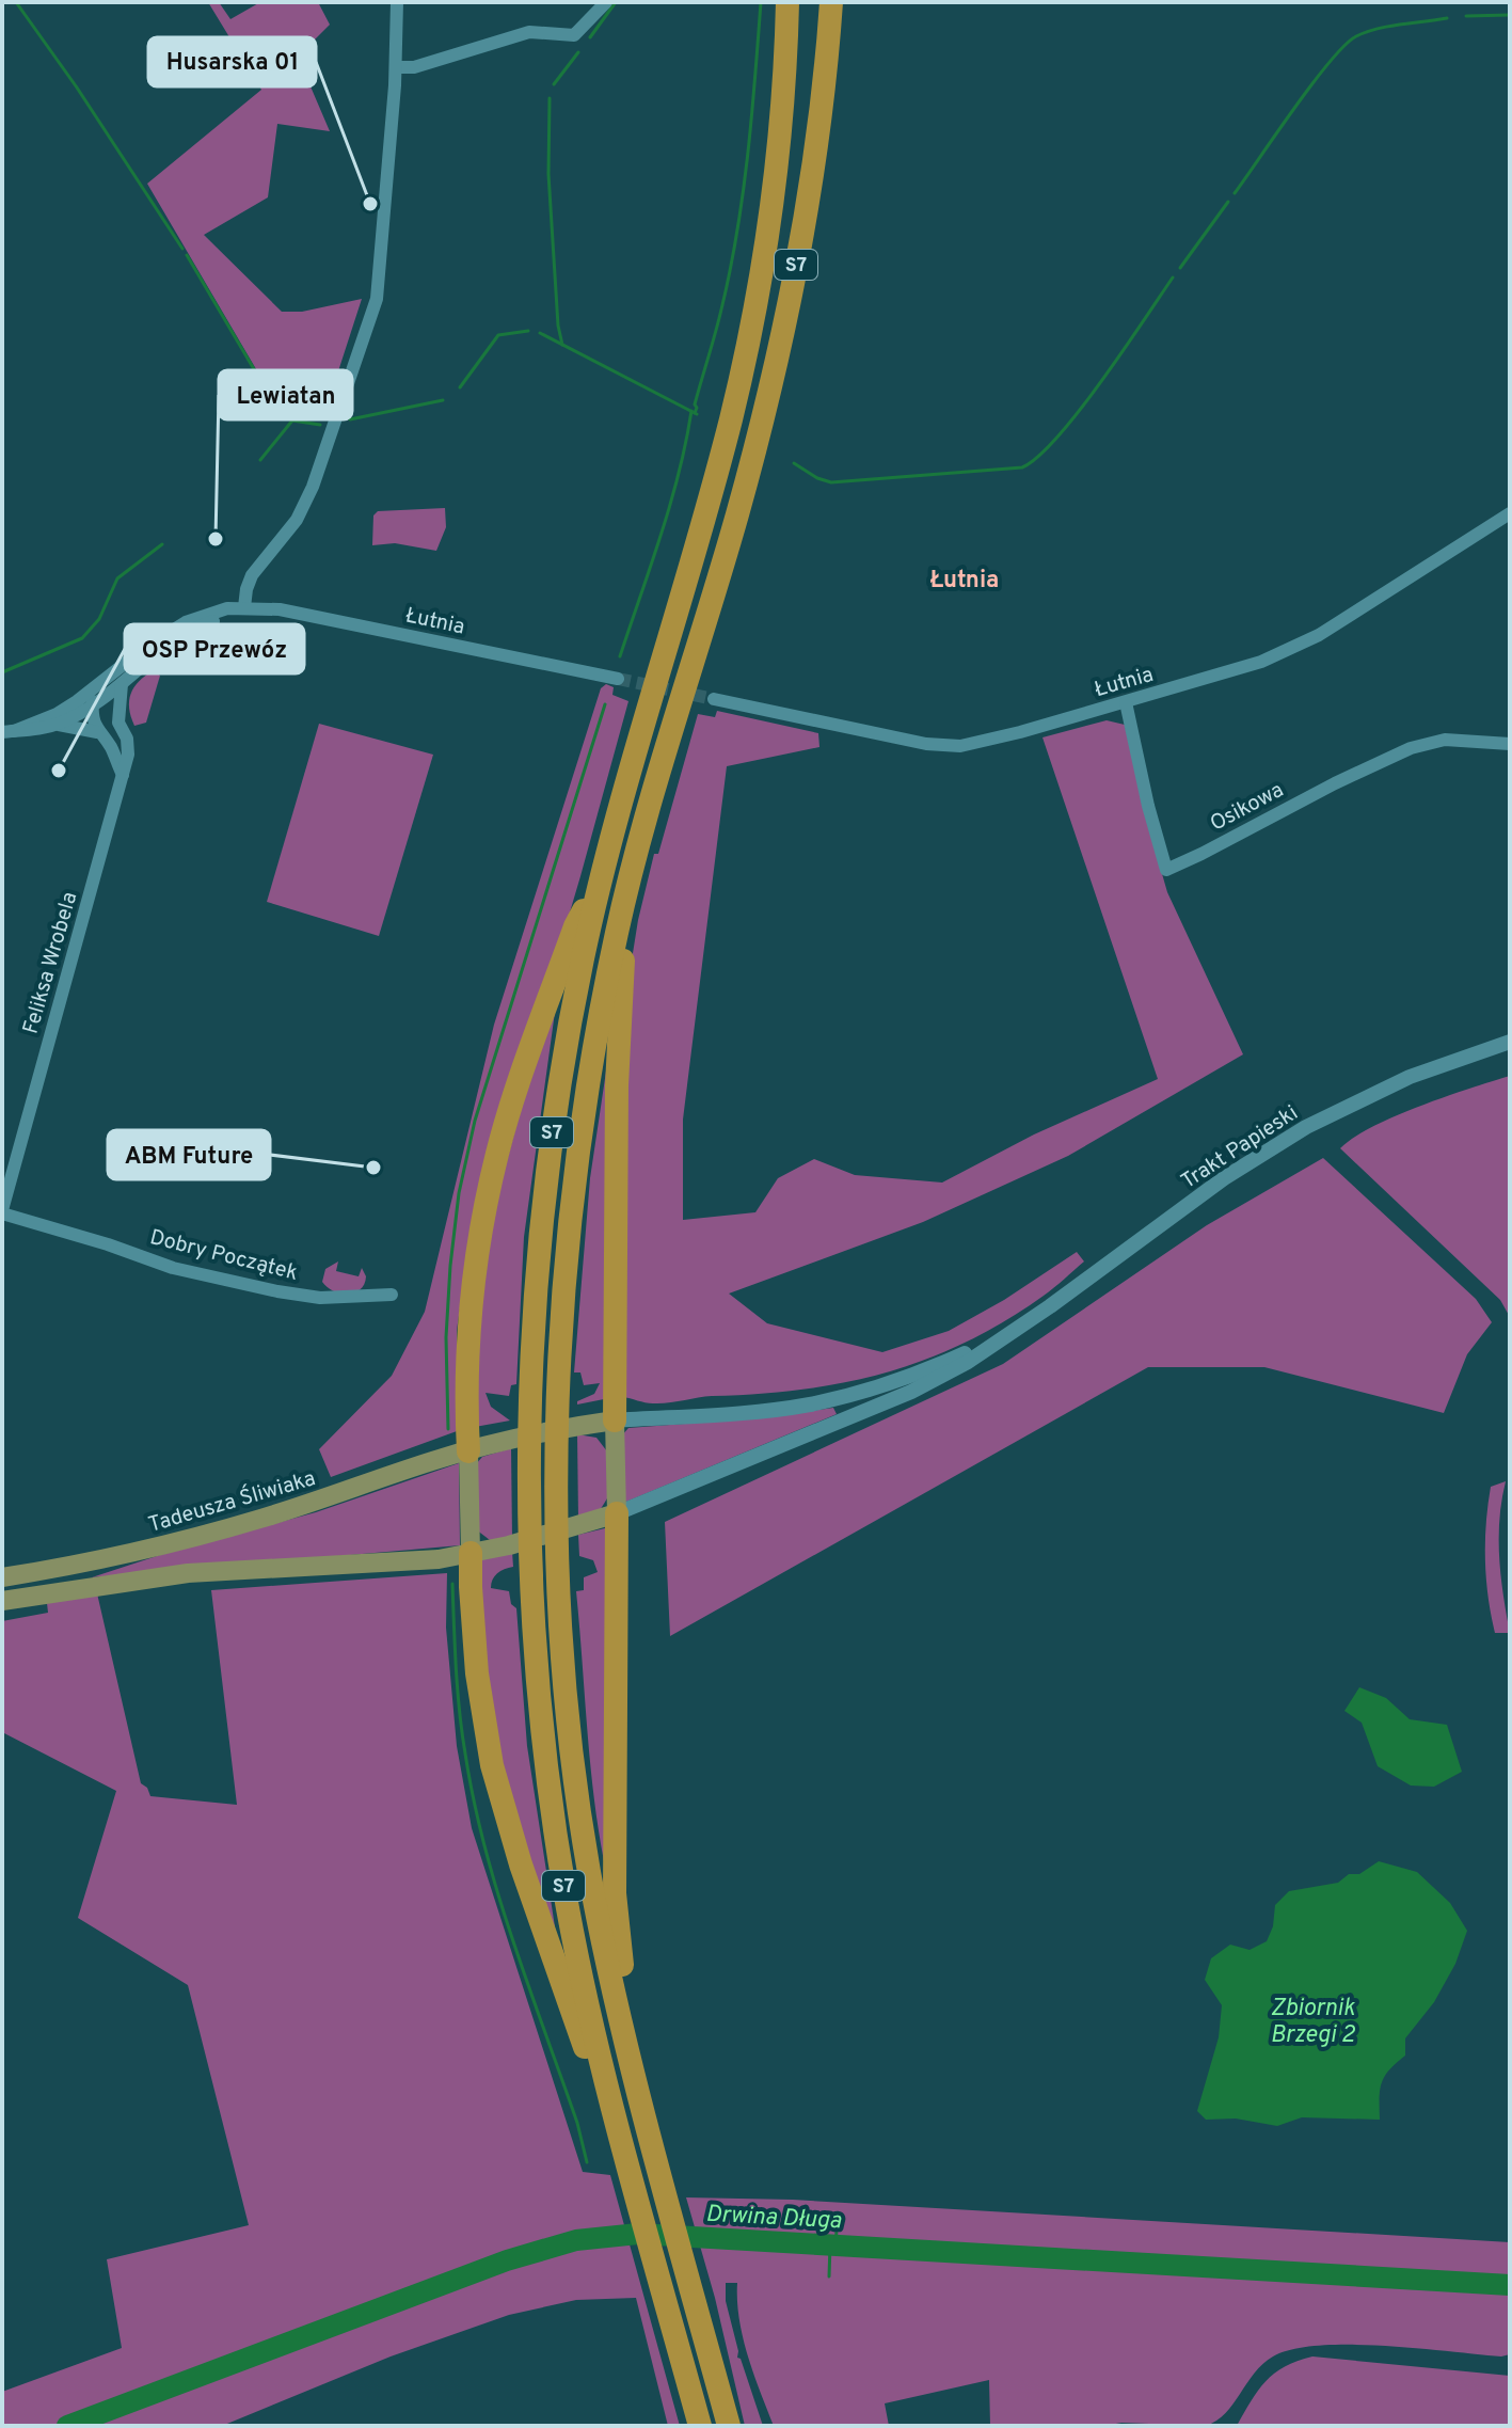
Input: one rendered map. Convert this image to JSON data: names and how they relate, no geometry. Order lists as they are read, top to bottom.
{
  "streets": {
    "highway": ["S7"],
    "main road": ["Tadeusza Śliwiaka"],
    "street": [
      "Łutnia",
      "Osikowa",
      "Feliksa Wrobela",
      "Trakt Papieski",
      "Dobry Początek"
    ]
  },
  "crossings": [
    ["Łutnia", "Osikowa"],
    ["Feliksa Wrobela", "Dobry Początek"],
    ["Trakt Papieski", "Tadeusza Śliwiaka"]
  ],
  "districts": ["Łutnia"],
  "water": ["Zbiornik Brzegi 2", "Drwina Długa"],
  "places": [
    "Husarska 01",
    "Lewiatan",
    "OSP Przewóz",
    "ABM Future"
  ]
}
